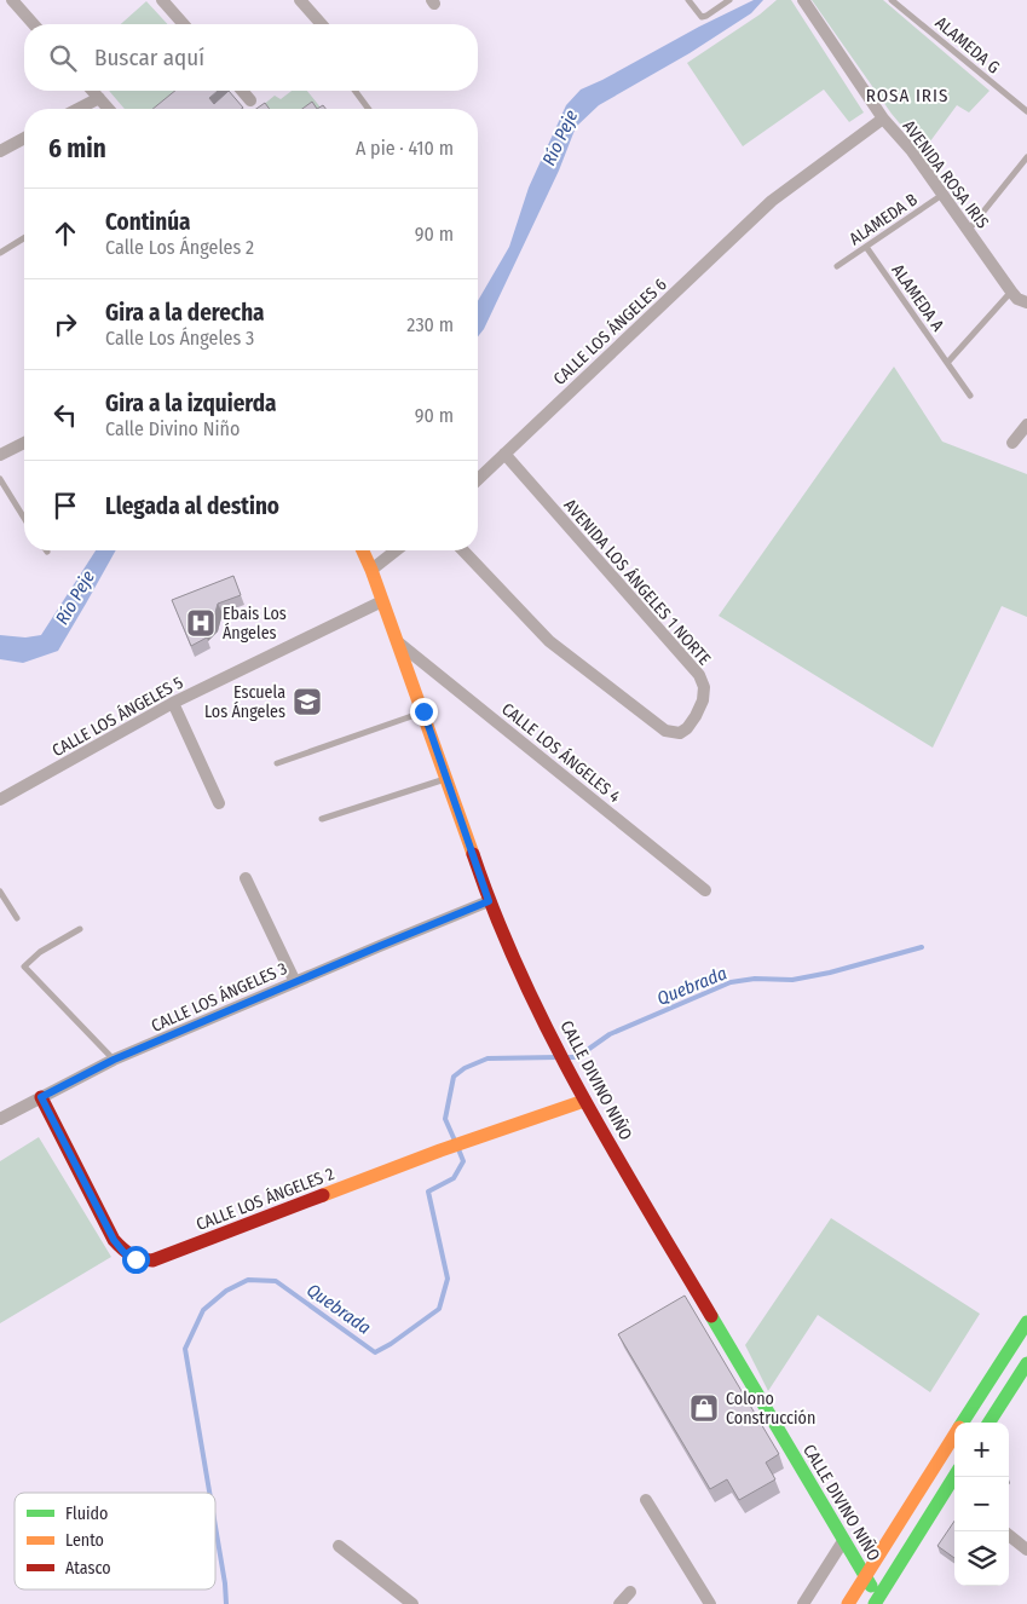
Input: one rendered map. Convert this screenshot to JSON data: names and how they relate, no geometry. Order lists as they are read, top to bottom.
{
  "streets": {
    "main road": ["CALLE DIVINO NIÑO", "CALLE LOS ÁNGELES 2"],
    "street": [
      "AVENIDA ROSA IRIS",
      "CALLE LOS ÁNGELES 6",
      "AVENIDA LOS ÁNGELES 1 NORTE",
      "CALLE LOS ÁNGELES 5",
      "CALLE LOS ÁNGELES 4",
      "CALLE LOS ÁNGELES 3"
    ],
    "lane": ["ALAMEDA G", "ALAMEDA B", "ALAMEDA A"]
  },
  "crossings": [
    ["AVENIDA ROSA IRIS", "ALAMEDA B"],
    ["AVENIDA ROSA IRIS", "CALLE LOS ÁNGELES 6"],
    ["ALAMEDA B", "ALAMEDA A"],
    ["CALLE LOS ÁNGELES 6", "AVENIDA LOS ÁNGELES 1 NORTE"],
    ["CALLE LOS ÁNGELES 5", "CALLE DIVINO NIÑO"],
    ["CALLE LOS ÁNGELES 4", "CALLE DIVINO NIÑO"],
    ["CALLE LOS ÁNGELES 3", "CALLE DIVINO NIÑO"],
    ["CALLE LOS ÁNGELES 3", "CALLE LOS ÁNGELES 2"],
    ["CALLE DIVINO NIÑO", "CALLE LOS ÁNGELES 2"]
  ],
  "districts": ["ROSA IRIS"],
  "water": ["Río Peje", "Quebrada"],
  "places": {
    "hospital": ["Ebais Los Ángeles"],
    "school or university": ["Escuela Los Ángeles"],
    "shop": ["Colono Construcción"]
  },
  "legend": ["Fluido", "Lento", "Atasco"],
  "page": {
    "search": "Buscar aquí",
    "heading": ["6 min", "A pie · 410 m"],
    "list": [
      ["Continúa", "Calle Los Ángeles 2", "90 m"],
      ["Gira a la derecha", "Calle Los Ángeles 3", "230 m"],
      ["Gira a la izquierda", "Calle Divino Niño", "90 m"],
      "Llegada al destino"
    ],
    "map_buttons": ["+", "−"]
  }
}
